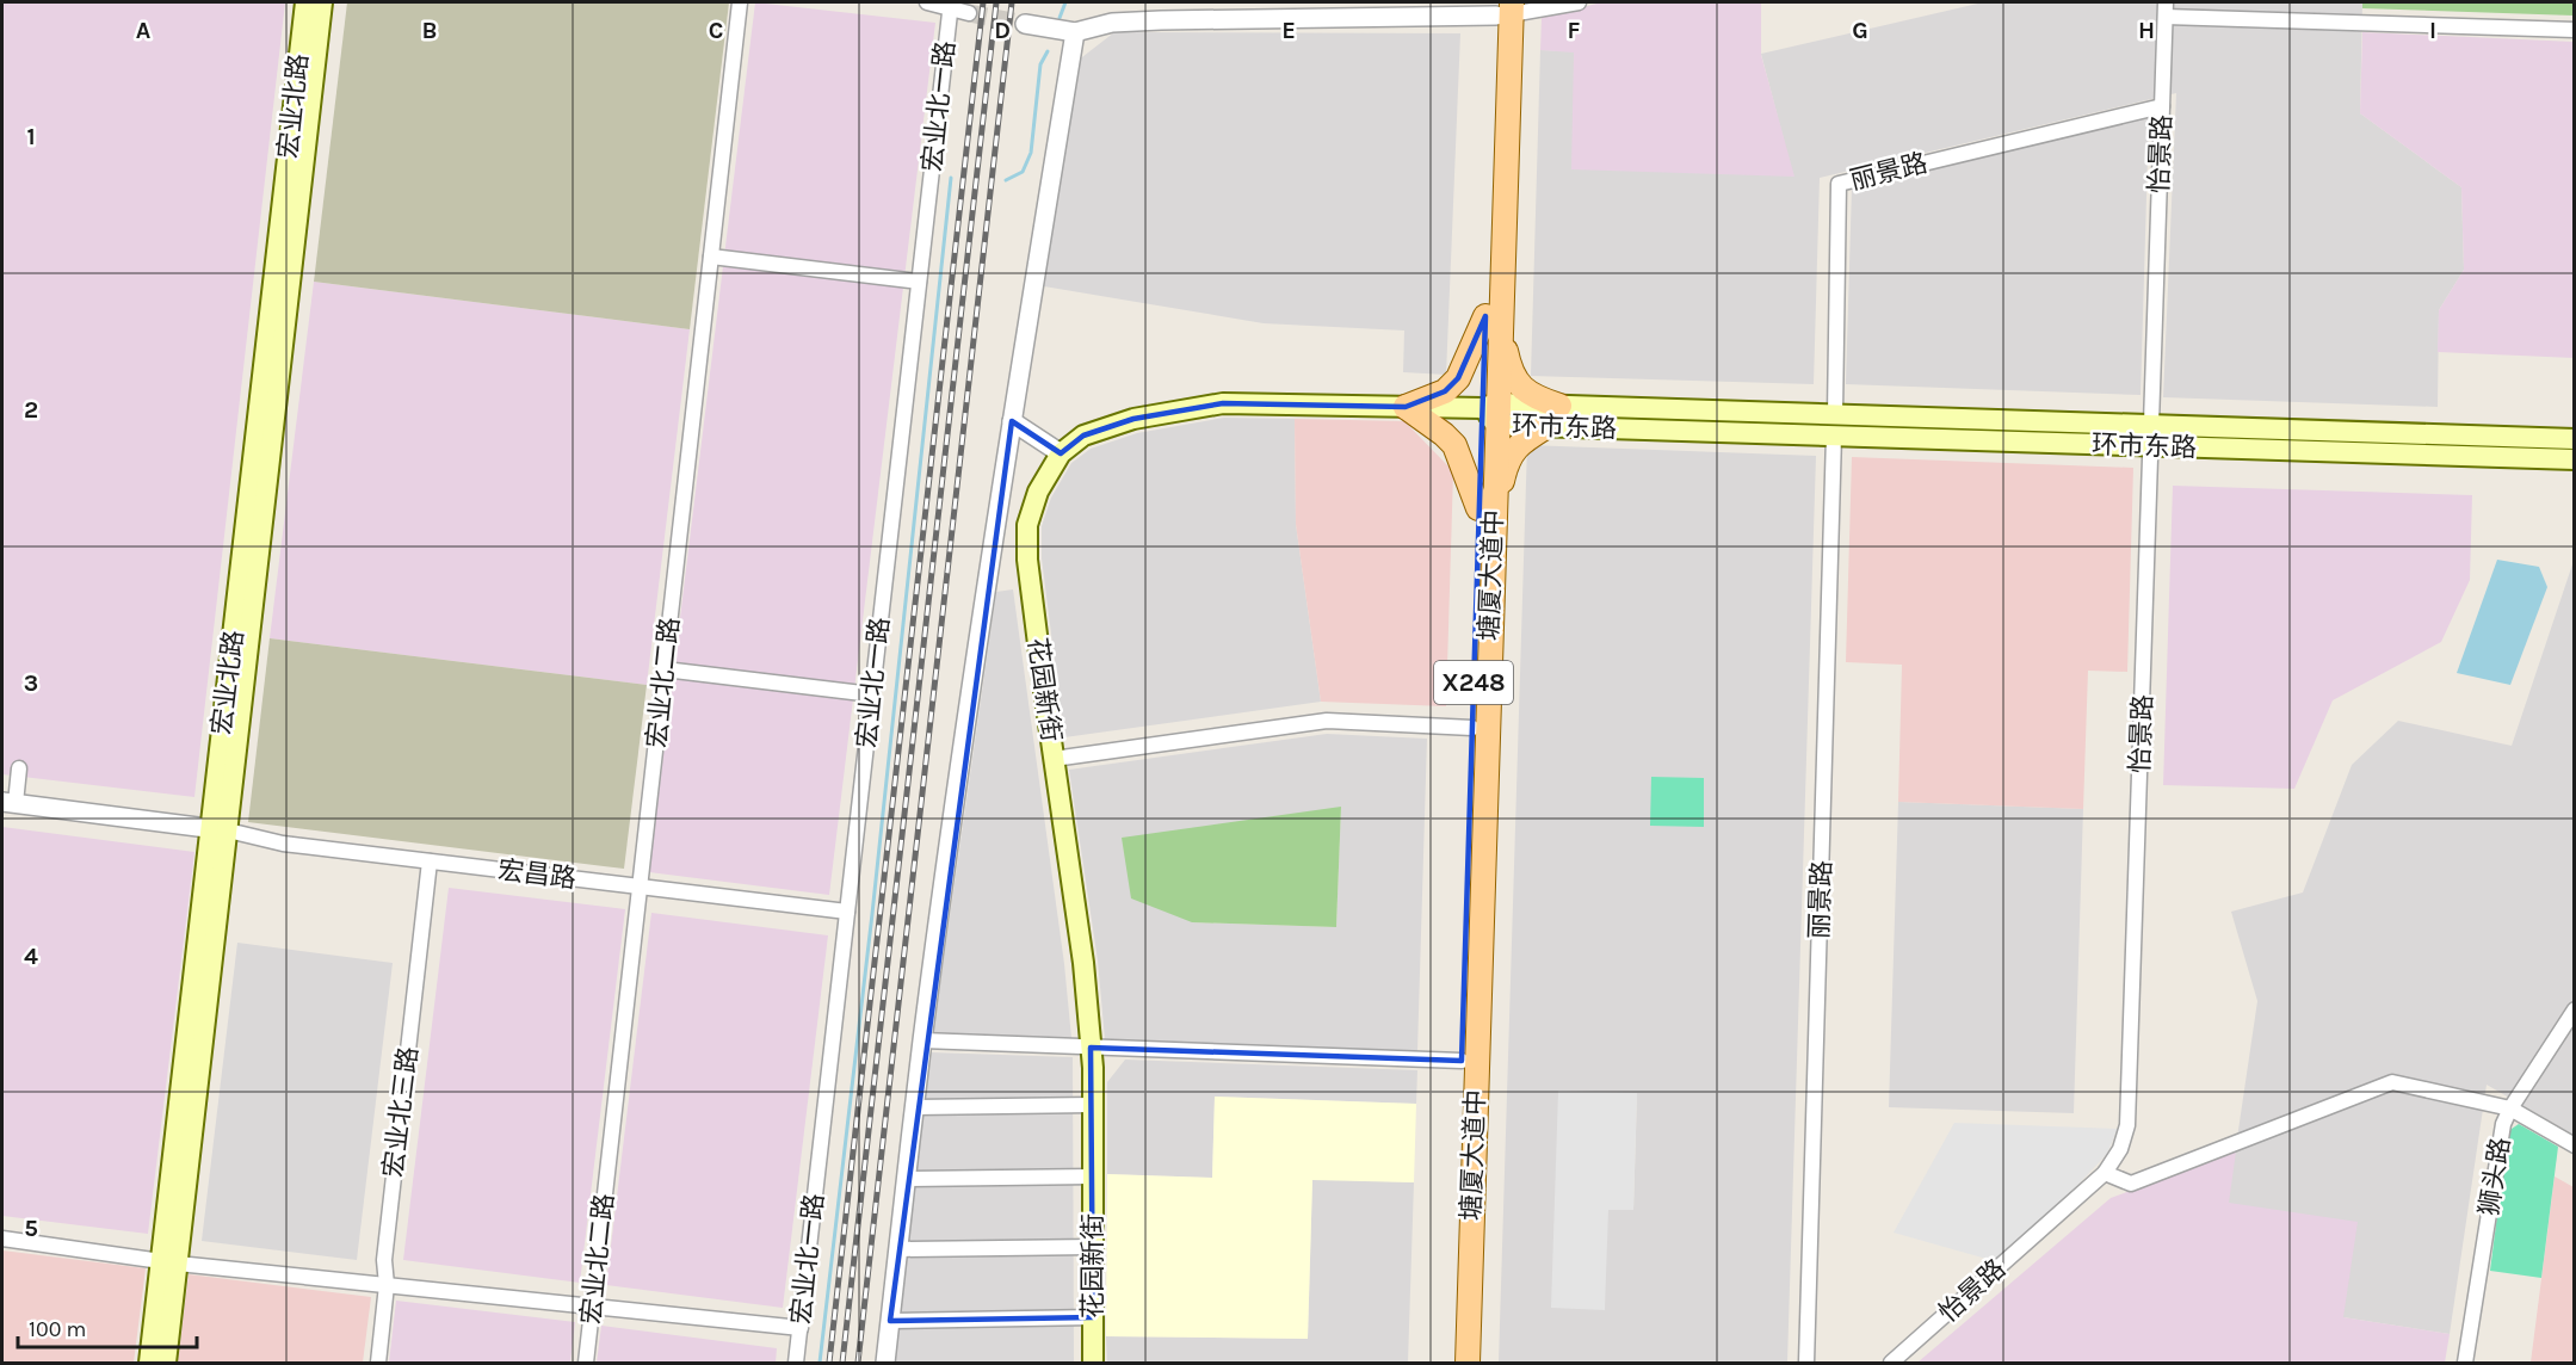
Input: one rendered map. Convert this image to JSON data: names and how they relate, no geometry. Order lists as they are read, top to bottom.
{
  "streets": {
    "main road": [
      "宏业北路",
      "环市东路",
      "塘厦大道中",
      "X248",
      "花园新街"
    ],
    "street": [
      "宏业北一路",
      "怡景路",
      "丽景路",
      "宏业北二路",
      "宏昌路",
      "宏业北三路",
      "狮头路"
    ]
  },
  "crossings": [
    ["宏业北路", "宏昌路"],
    ["宏业北一路", "宏昌路"],
    ["怡景路", "丽景路"],
    ["怡景路", "环市东路"],
    ["丽景路", "环市东路"],
    ["环市东路", "塘厦大道中"],
    ["环市东路", "花园新街"],
    ["塘厦大道中", "花园新街"],
    ["宏业北二路", "宏昌路"],
    ["宏昌路", "宏业北三路"]
  ],
  "scale_bar": "100 m",
  "grid": {
    "columns": [
      "A",
      "B",
      "C",
      "D",
      "E",
      "F",
      "G",
      "H",
      "I"
    ],
    "rows": [
      "1",
      "2",
      "3",
      "4",
      "5"
    ]
  }
}
